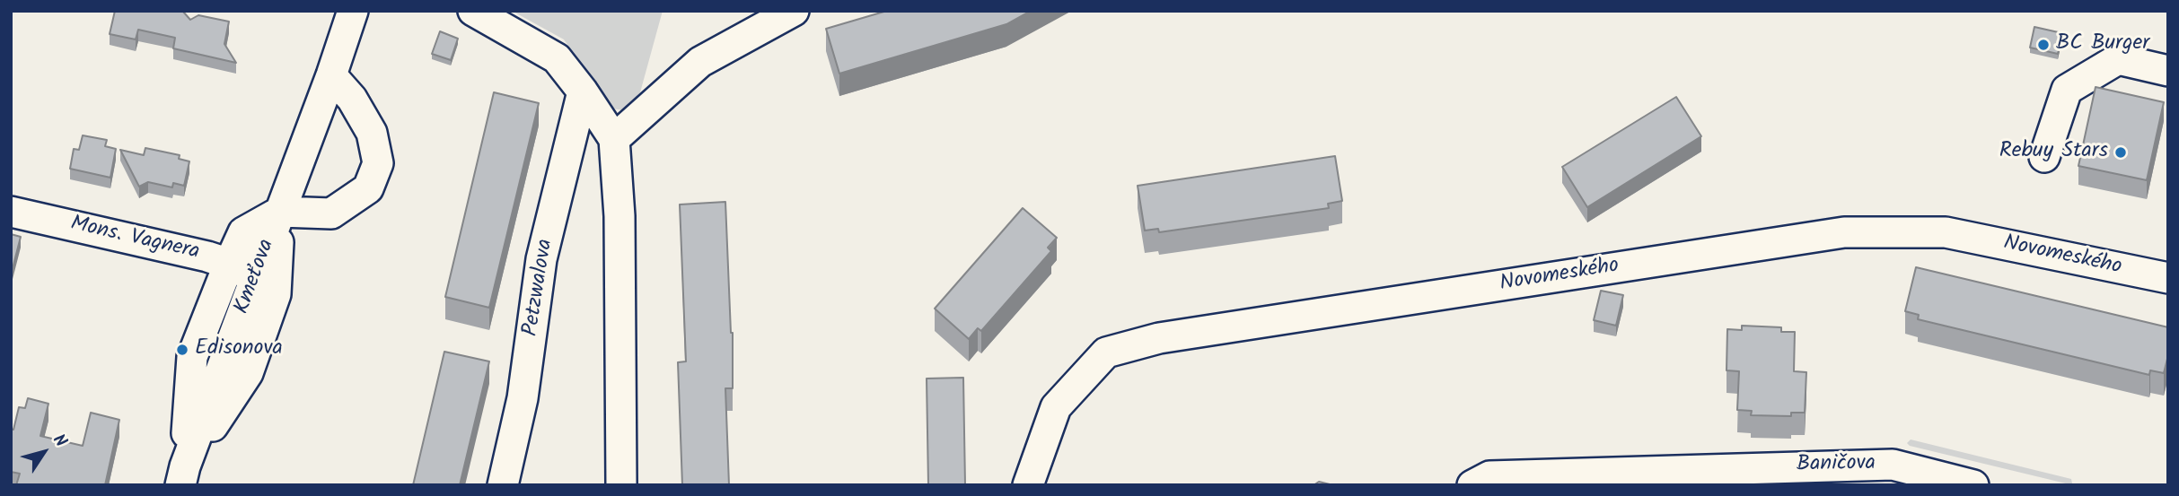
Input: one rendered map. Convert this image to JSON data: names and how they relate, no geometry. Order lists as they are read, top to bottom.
{
  "streets": {
    "street": [
      "Mons. Vagnera",
      "Novomeského",
      "Kmeťova",
      "Petzwalova",
      "Baničova"
    ]
  },
  "crossings": [
    ["Mons. Vagnera", "Kmeťova"]
  ],
  "places": ["BC Burger", "Rebuy Stars", "Edisonova"],
  "north": "top right"
}
